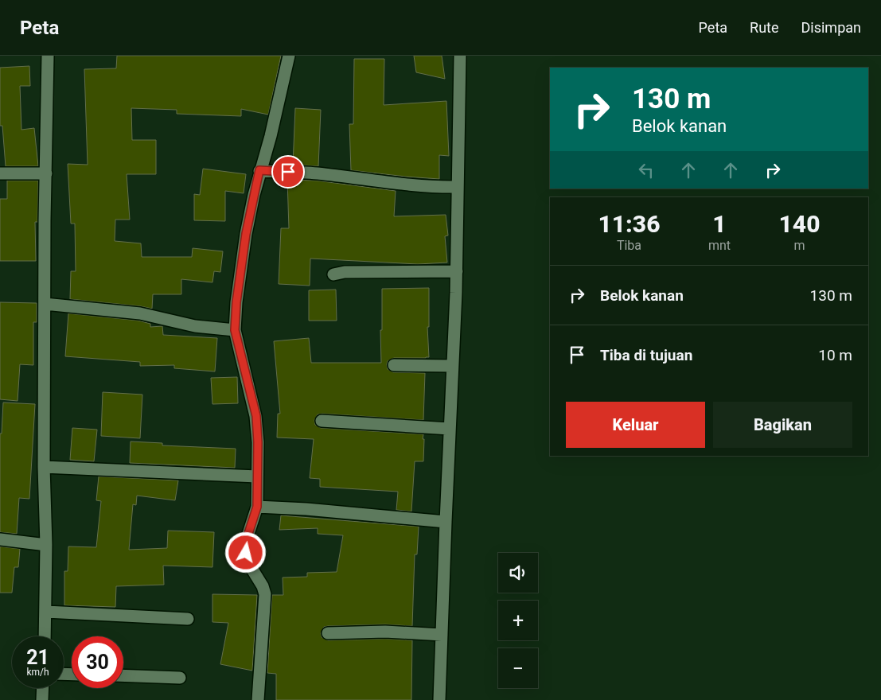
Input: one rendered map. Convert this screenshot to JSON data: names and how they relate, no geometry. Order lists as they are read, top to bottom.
{
  "page": {
    "header": "Peta",
    "nav": ["Peta", "Rute", "Disimpan"],
    "turn": ["130 m", "Belok kanan"],
    "eta": [
      "11:36",
      "Tiba",
      "1",
      "mnt",
      "140",
      "m"
    ],
    "list": [
      {
        "name": "Belok kanan",
        "value": "130 m"
      },
      {
        "name": "Tiba di tujuan",
        "value": "10 m"
      }
    ],
    "buttons": ["Keluar", "Bagikan"],
    "map_buttons": ["+", "−"],
    "speed": "21 km/h",
    "limit": "30"
  }
}
